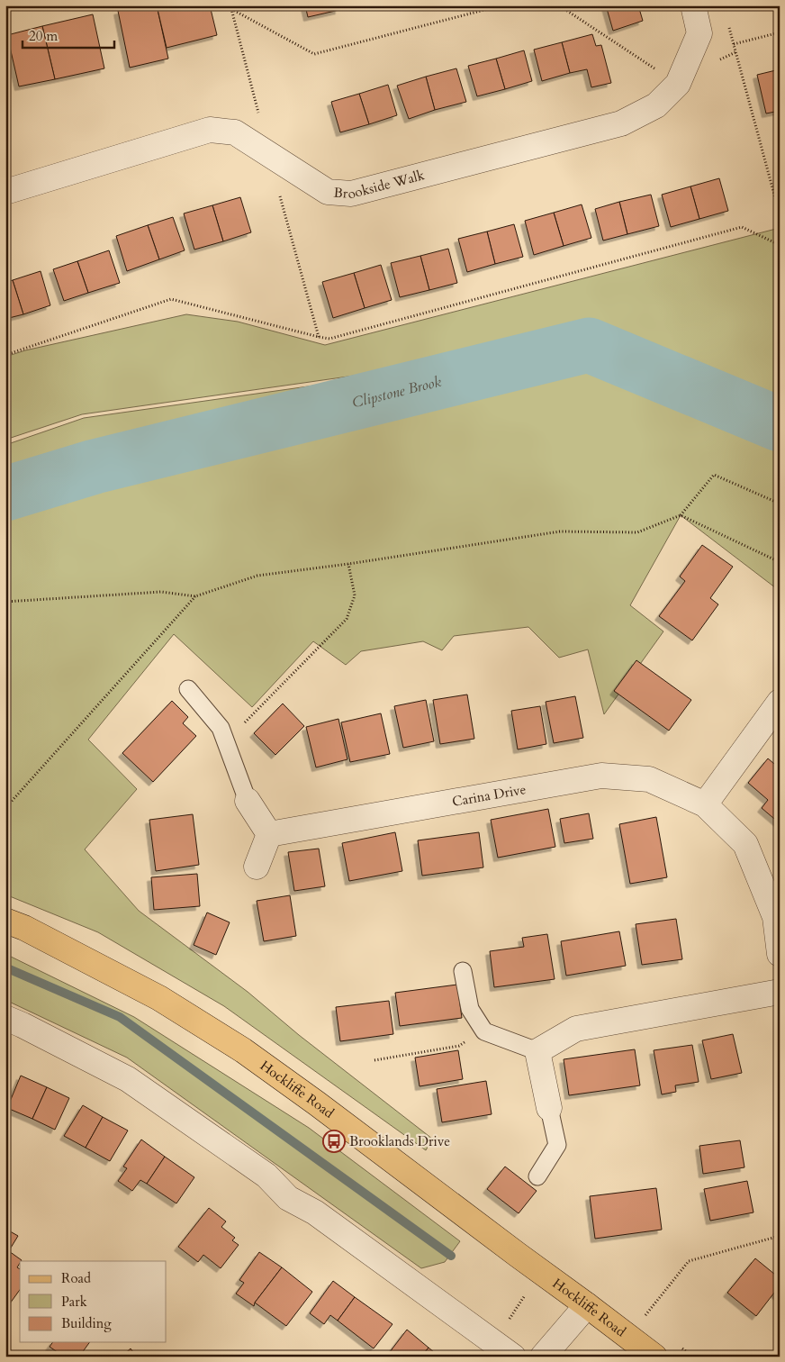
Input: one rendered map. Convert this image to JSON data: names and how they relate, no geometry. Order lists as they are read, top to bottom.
{
  "streets": {
    "main road": ["Hockliffe Road"],
    "street": ["Brookside Walk", "Carina Drive"]
  },
  "water": ["Clipstone Brook"],
  "places": {
    "bus stop": ["Brooklands Drive"]
  },
  "legend": ["Road", "Park", "Building"],
  "scale_bar": "20 m"
}
